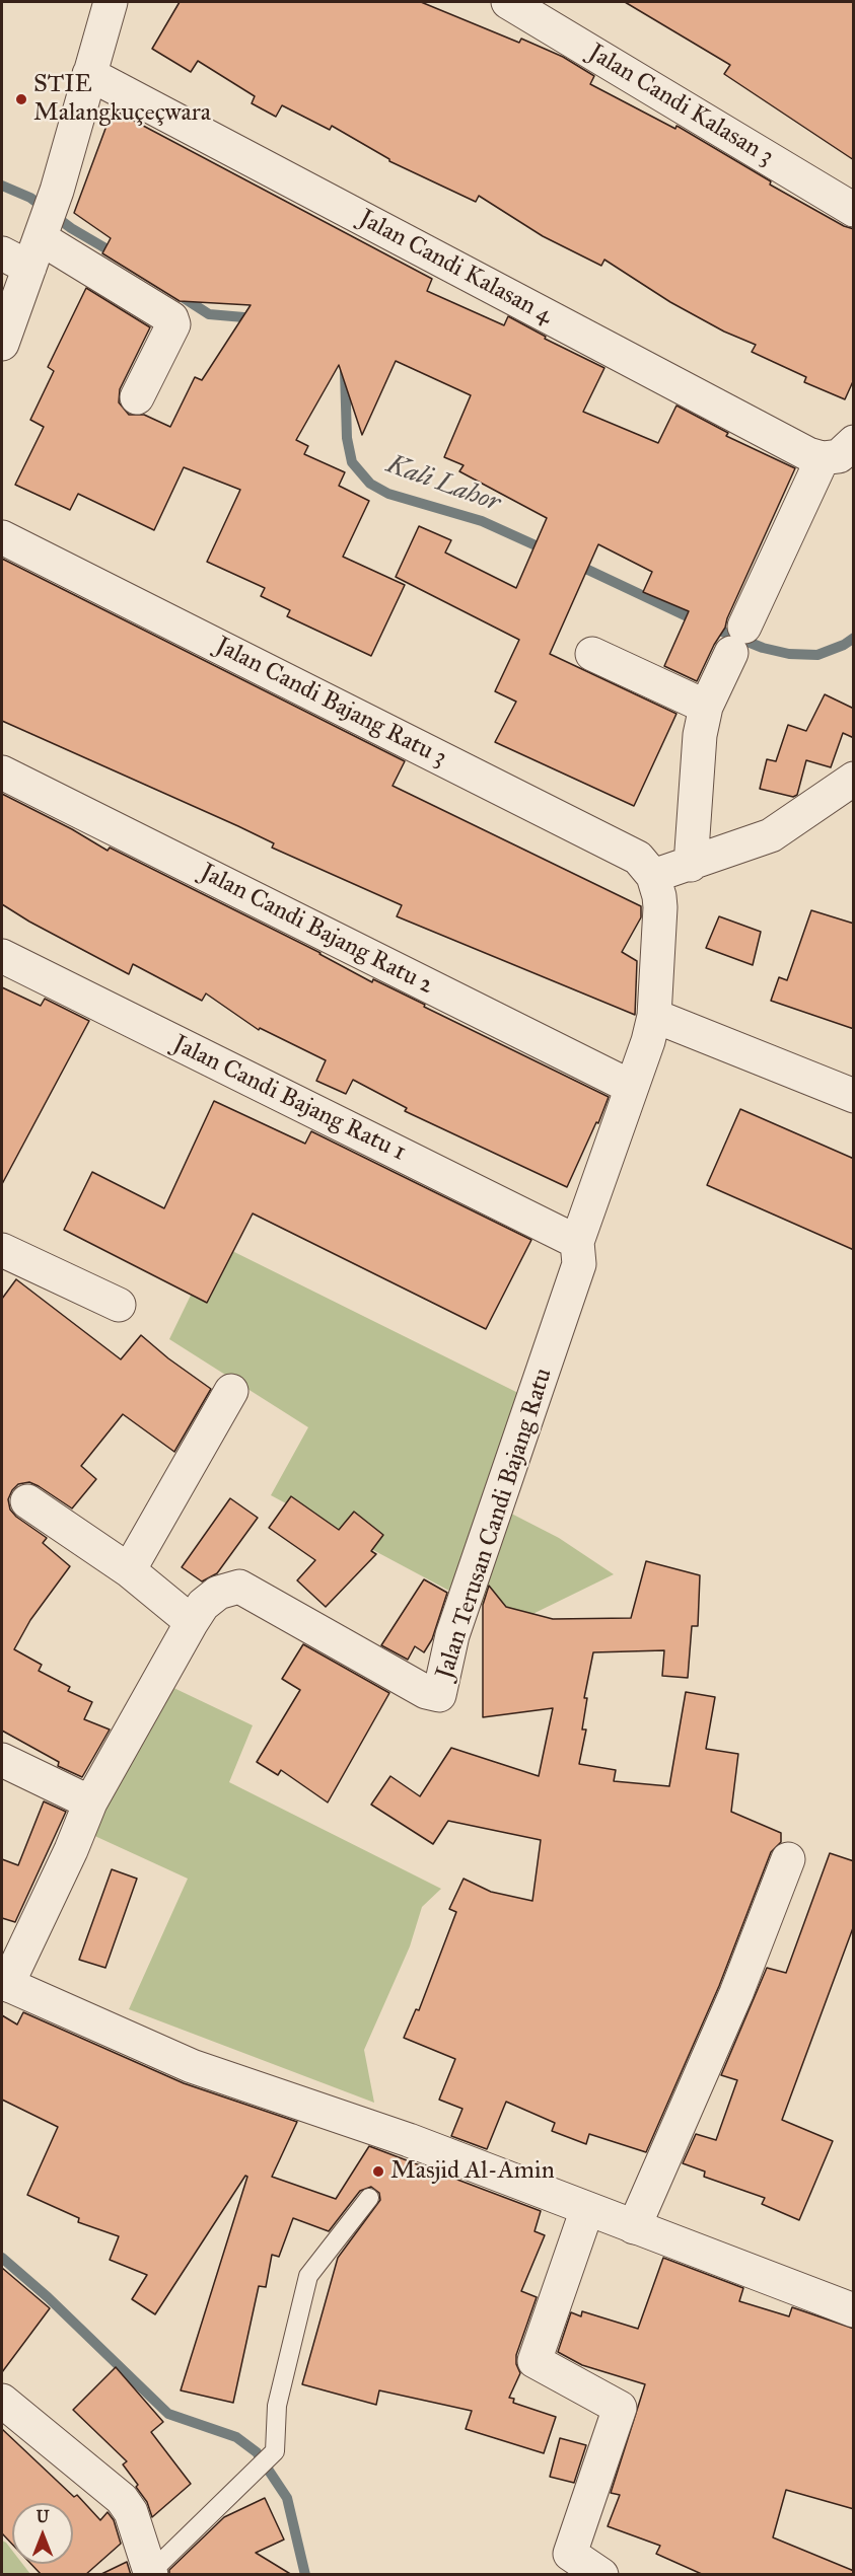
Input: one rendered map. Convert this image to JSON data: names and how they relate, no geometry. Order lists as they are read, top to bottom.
{
  "streets": {
    "street": [
      "Jalan Candi Kalasan 3",
      "Jalan Candi Kalasan 4",
      "Jalan Candi Bajang Ratu 3",
      "Jalan Candi Bajang Ratu 2",
      "Jalan Candi Bajang Ratu 1",
      "Jalan Terusan Candi Bajang Ratu"
    ]
  },
  "crossings": [
    ["Jalan Candi Bajang Ratu 1", "Jalan Terusan Candi Bajang Ratu"]
  ],
  "water": ["Kali Lahor"],
  "places": ["STIE Malangkuçeçwara", "Masjid Al-Amin"],
  "north": "top"
}
